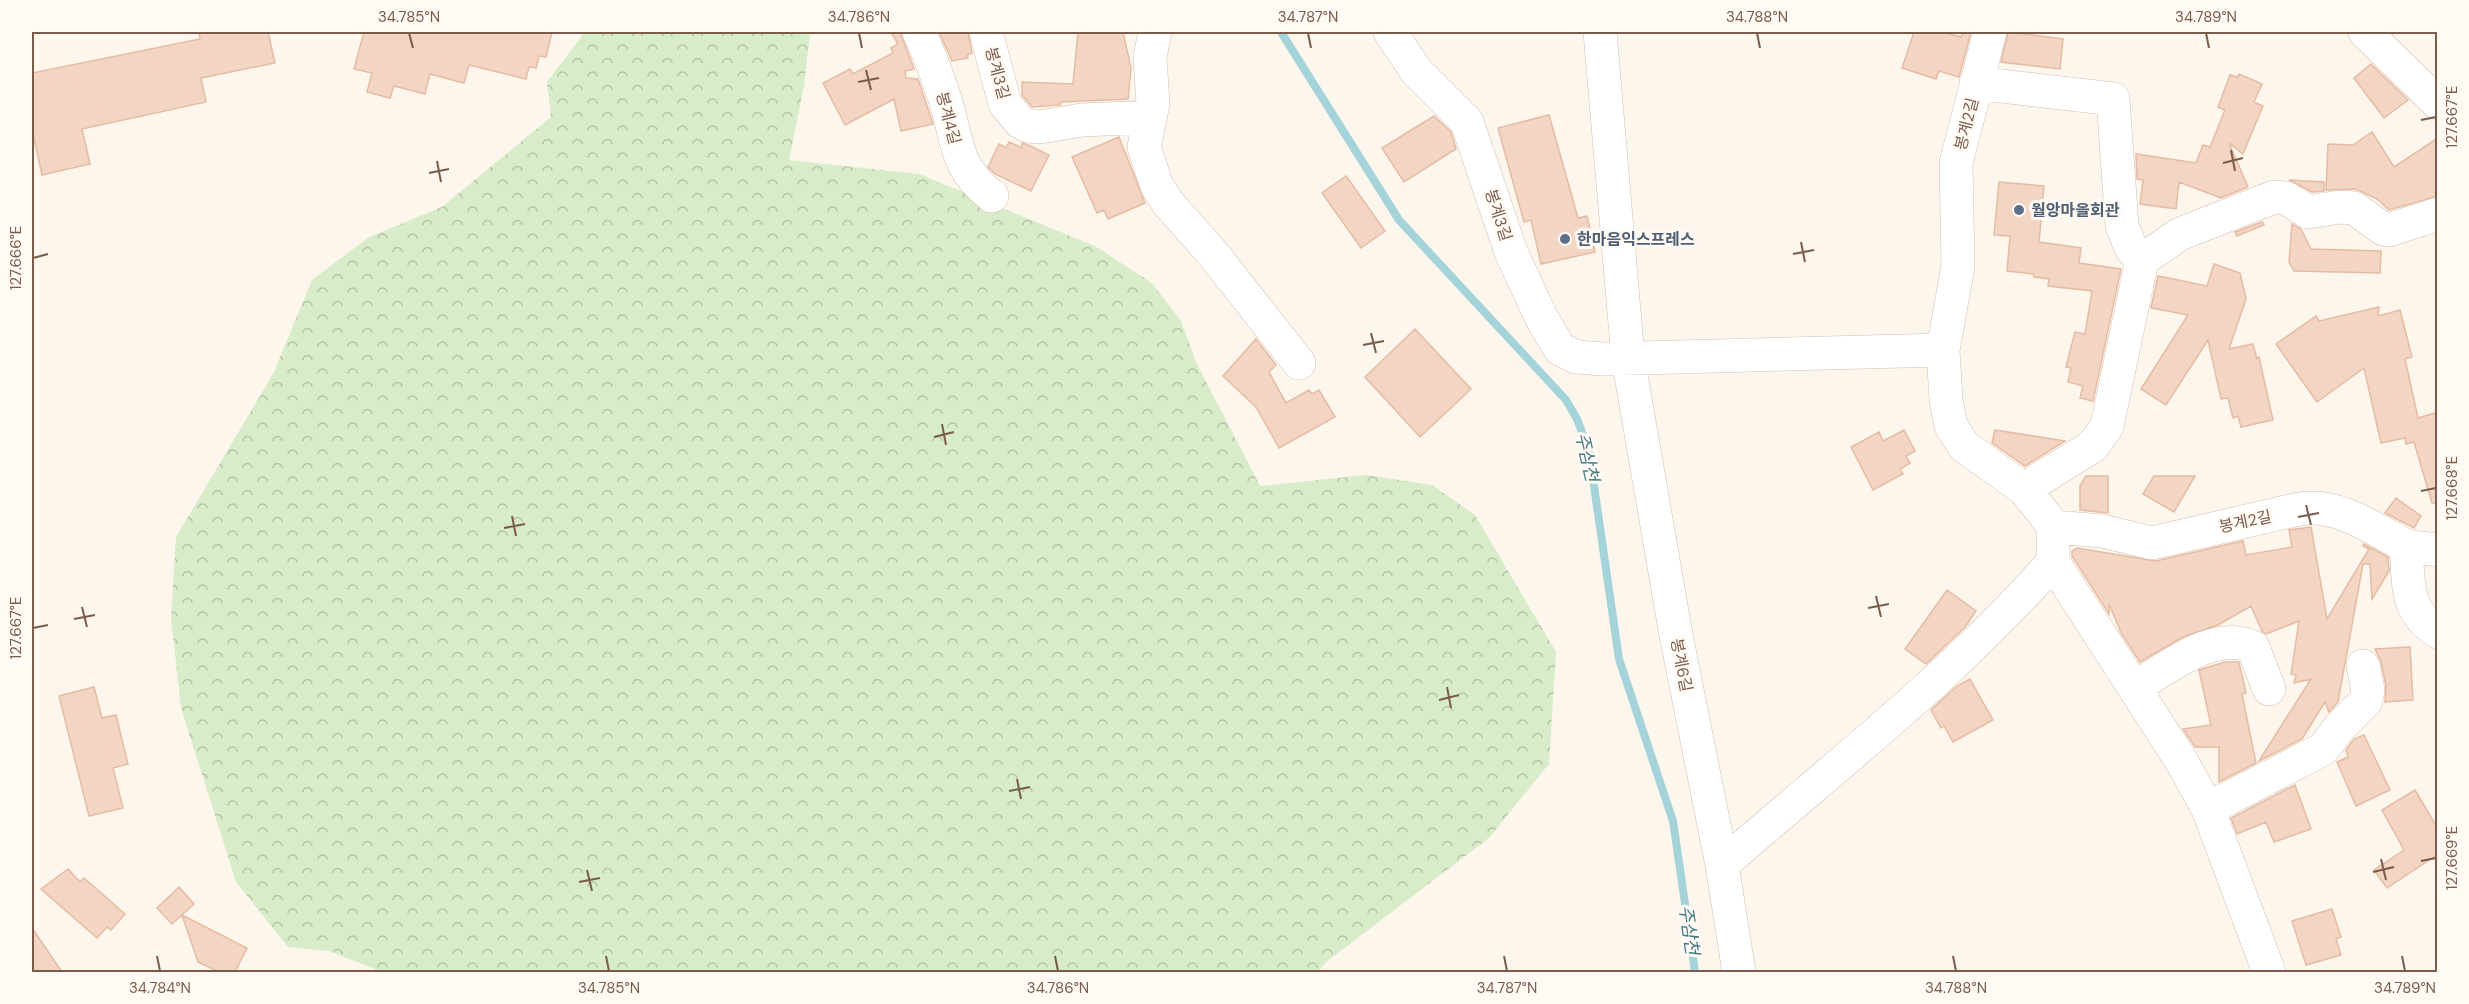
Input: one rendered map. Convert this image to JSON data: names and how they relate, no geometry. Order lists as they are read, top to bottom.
{
  "streets": {
    "street": [
      "봉계3길",
      "봉계4길",
      "봉계2길",
      "봉계6길"
    ]
  },
  "crossings": [
    ["봉계3길", "봉계2길"],
    ["봉계3길", "봉계6길"]
  ],
  "water": ["주삼천"],
  "places": ["월앙마을회관", "한마음익스프레스"],
  "coordinates": [
    "34.785°N",
    "34.786°N",
    "34.787°N",
    "34.788°N",
    "34.789°N",
    "127.667°E",
    "127.666°E",
    "127.668°E",
    "127.669°E",
    "34.784°N"
  ]
}
